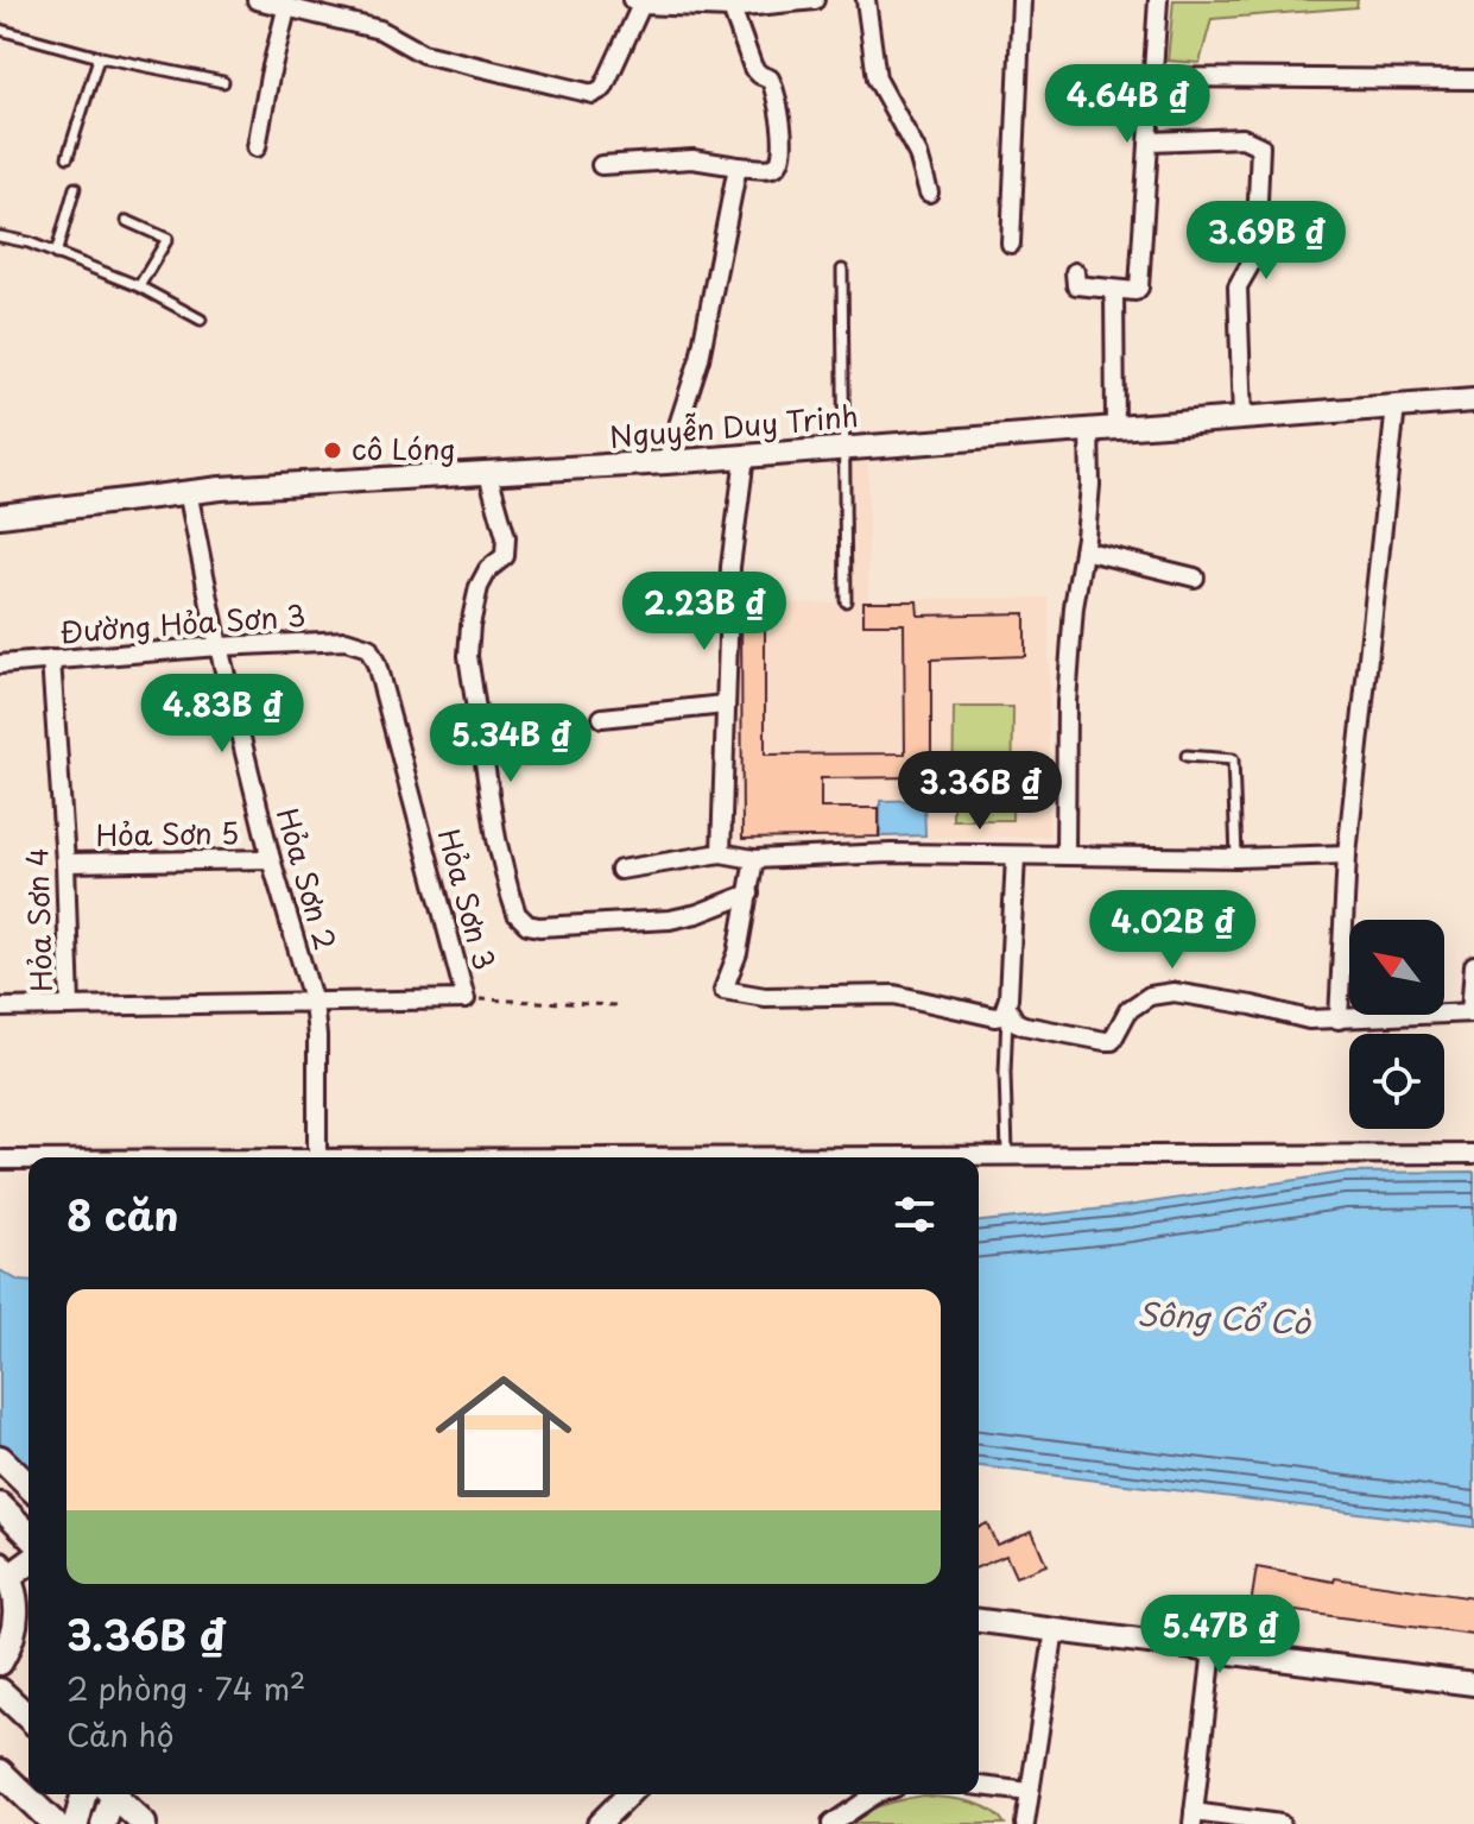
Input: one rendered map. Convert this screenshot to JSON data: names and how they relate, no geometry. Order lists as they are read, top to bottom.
{
  "streets": {
    "street": [
      "Nguyễn Duy Trinh",
      "Đường Hỏa Sơn 3",
      "Hỏa Sơn 5",
      "Hỏa Sơn 2",
      "Hỏa Sơn 3",
      "Hỏa Sơn 4"
    ]
  },
  "crossings": [
    ["Nguyễn Duy Trinh", "Hỏa Sơn 2"],
    ["Đường Hỏa Sơn 3", "Hỏa Sơn 2"],
    ["Đường Hỏa Sơn 3", "Hỏa Sơn 3"],
    ["Đường Hỏa Sơn 3", "Hỏa Sơn 4"],
    ["Hỏa Sơn 5", "Hỏa Sơn 2"],
    ["Hỏa Sơn 5", "Hỏa Sơn 4"]
  ],
  "water": ["Sông Cổ Cò"],
  "places": ["cô Lóng"],
  "north": "top left",
  "page": {
    "price": [
      "4.64B ₫",
      "3.69B ₫",
      "2.23B ₫",
      "4.83B ₫",
      "5.34B ₫",
      "3.36B ₫",
      "4.02B ₫",
      "5.47B ₫"
    ],
    "heading": "8 căn",
    "list": [
      {
        "name": "3.36B ₫",
        "note": "2 phòng · 74 m² · Căn hộ"
      }
    ]
  }
}
